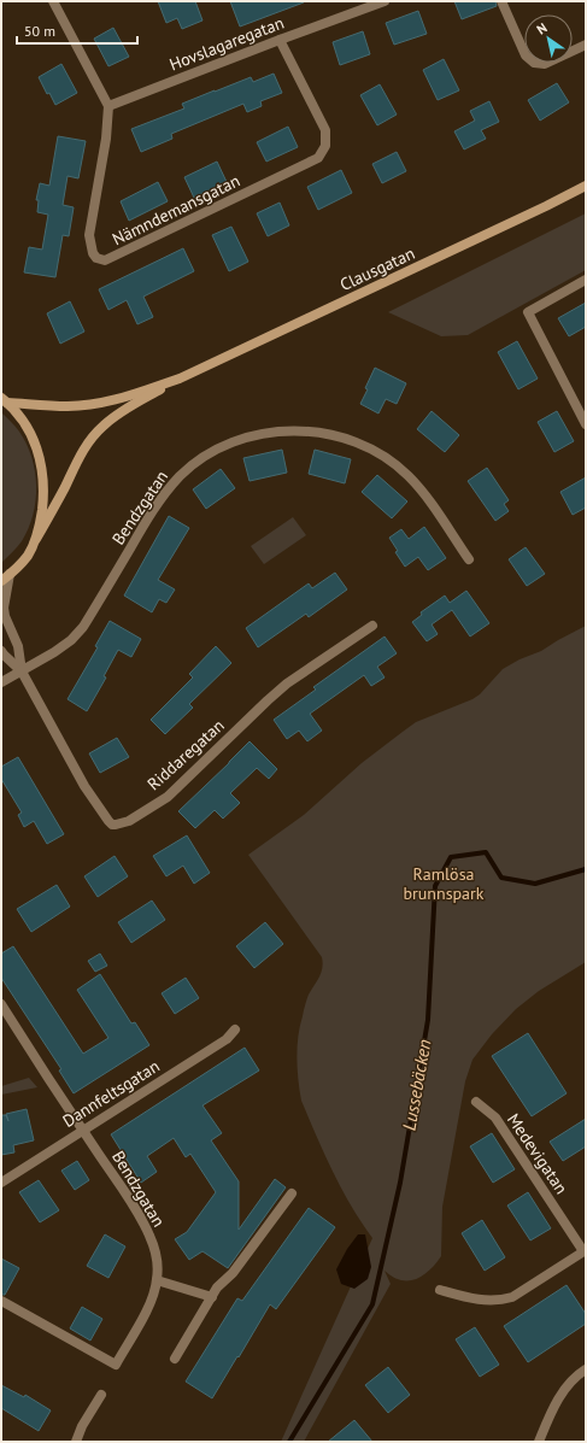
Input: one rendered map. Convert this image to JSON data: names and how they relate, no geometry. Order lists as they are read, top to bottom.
{
  "streets": {
    "main road": ["Clausgatan"],
    "street": [
      "Hovslagaregatan",
      "Nämndemansgatan",
      "Bendzgatan",
      "Riddaregatan",
      "Dannfeltsgatan",
      "Medevigatan"
    ]
  },
  "crossings": [
    ["Hovslagaregatan", "Nämndemansgatan"],
    ["Clausgatan", "Riddaregatan"],
    ["Bendzgatan", "Riddaregatan"],
    ["Bendzgatan", "Dannfeltsgatan"]
  ],
  "water": ["Lussebäcken"],
  "parks": ["Ramlösa brunnspark"],
  "scale_bar": "50 m",
  "north": "top left"
}
